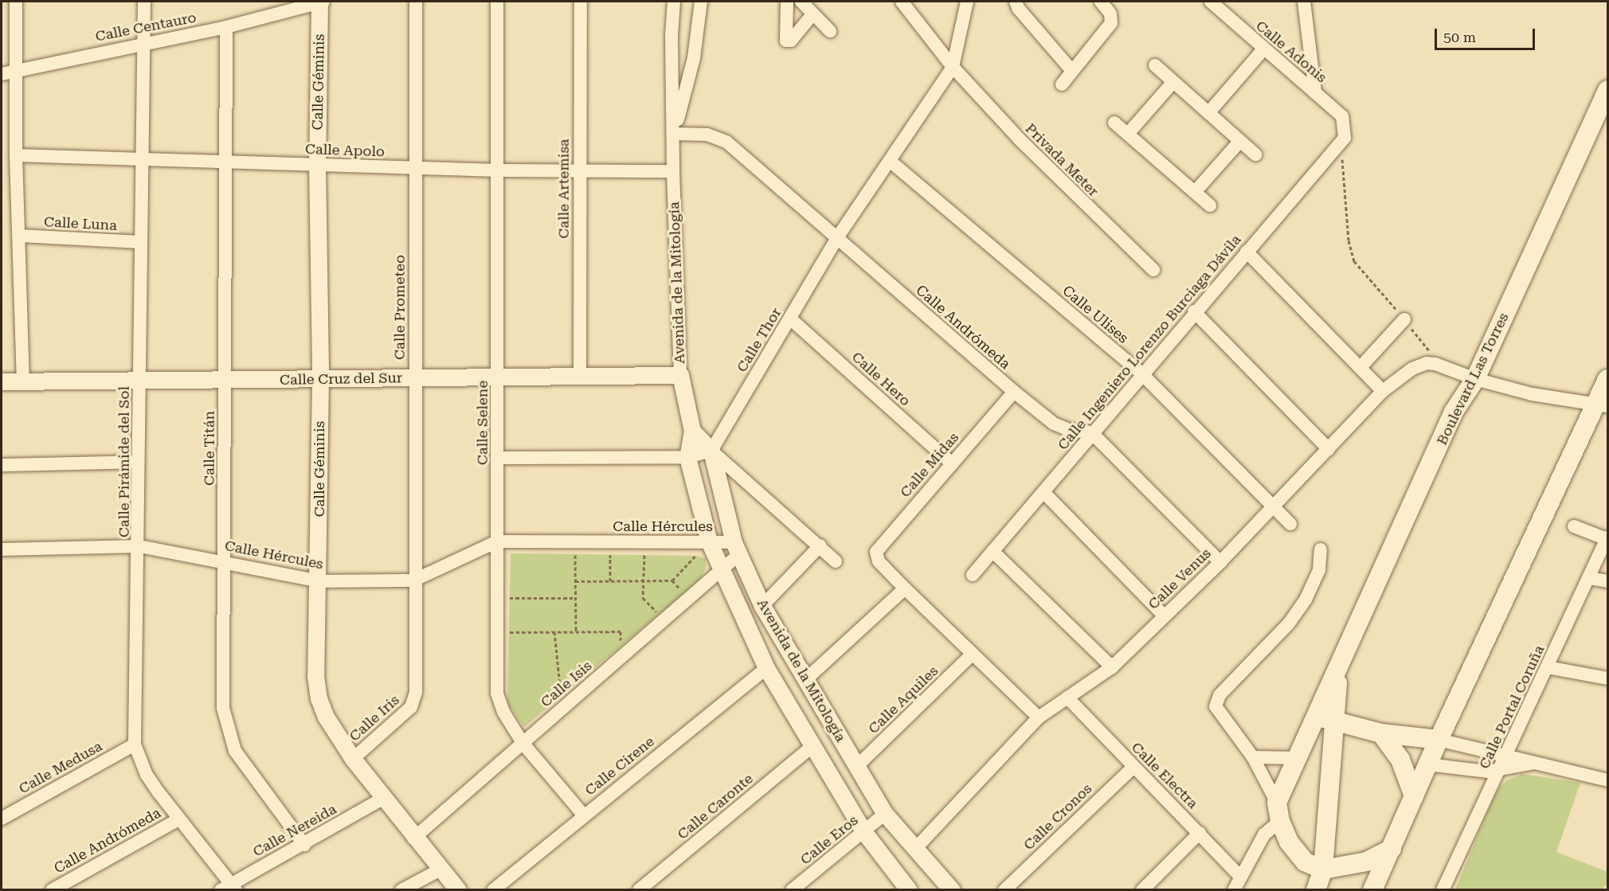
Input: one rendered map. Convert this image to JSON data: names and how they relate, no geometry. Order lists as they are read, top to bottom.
{
  "streets": {
    "main road": ["Boulevard Las Torres"],
    "street": [
      "Calle Centauro",
      "Calle Adonis",
      "Calle Géminis",
      "Calle Apolo",
      "Privada Meter",
      "Calle Artemisa",
      "Calle Luna",
      "Avenida de la Mitología",
      "Calle Prometeo",
      "Calle Ulises",
      "Calle Andrómeda",
      "Calle Thor",
      "Calle Ingeniero Lorenzo Burciaga Dávila",
      "Calle Cruz del Sur",
      "Calle Hero",
      "Calle Selene",
      "Calle Titán",
      "Calle Pirámide del Sol",
      "Calle Midas",
      "Calle Hércules",
      "Calle Venus",
      "Calle Isis",
      "Calle Aquiles",
      "Calle Portal Coruña",
      "Calle Iris",
      "Calle Cirene",
      "Calle Medusa",
      "Calle Electra",
      "Calle Caronte",
      "Calle Cronos",
      "Calle Nereida",
      "Calle Eros"
    ]
  },
  "crossings": [
    ["Calle Centauro", "Calle Géminis"],
    ["Calle Centauro", "Calle Titán"],
    ["Calle Centauro", "Calle Pirámide del Sol"],
    ["Calle Adonis", "Calle Ingeniero Lorenzo Burciaga Dávila"],
    ["Calle Géminis", "Calle Apolo"],
    ["Calle Géminis", "Calle Cruz del Sur"],
    ["Calle Géminis", "Calle Hércules"],
    ["Calle Géminis", "Calle Isis"],
    ["Calle Géminis", "Calle Iris"],
    ["Calle Géminis", "Calle Nereida"],
    ["Calle Apolo", "Calle Artemisa"],
    ["Calle Apolo", "Avenida de la Mitología"],
    ["Calle Apolo", "Calle Prometeo"],
    ["Calle Apolo", "Calle Selene"],
    ["Calle Apolo", "Calle Titán"],
    ["Calle Apolo", "Calle Pirámide del Sol"],
    ["Privada Meter", "Calle Thor"],
    ["Calle Artemisa", "Calle Cruz del Sur"],
    ["Calle Luna", "Calle Pirámide del Sol"],
    ["Avenida de la Mitología", "Calle Andrómeda"],
    ["Avenida de la Mitología", "Calle Thor"],
    ["Avenida de la Mitología", "Calle Cruz del Sur"],
    ["Avenida de la Mitología", "Calle Hércules"],
    ["Avenida de la Mitología", "Calle Venus"],
    ["Avenida de la Mitología", "Calle Isis"],
    ["Avenida de la Mitología", "Calle Aquiles"],
    ["Avenida de la Mitología", "Calle Cirene"],
    ["Avenida de la Mitología", "Calle Caronte"],
    ["Avenida de la Mitología", "Calle Eros"],
    ["Calle Prometeo", "Calle Cruz del Sur"],
    ["Calle Prometeo", "Calle Hércules"],
    ["Calle Prometeo", "Calle Iris"],
    ["Calle Ulises", "Calle Thor"],
    ["Calle Ulises", "Calle Ingeniero Lorenzo Burciaga Dávila"],
    ["Calle Ulises", "Calle Venus"],
    ["Calle Andrómeda", "Calle Thor"],
    ["Calle Andrómeda", "Calle Ingeniero Lorenzo Burciaga Dávila"],
    ["Calle Andrómeda", "Calle Pirámide del Sol"],
    ["Calle Andrómeda", "Calle Midas"],
    ["Calle Thor", "Calle Hero"],
    ["Calle Cruz del Sur", "Calle Selene"],
    ["Calle Cruz del Sur", "Calle Titán"],
    ["Calle Cruz del Sur", "Calle Pirámide del Sol"],
    ["Calle Hero", "Calle Midas"],
    ["Boulevard Las Torres", "Calle Venus"],
    ["Calle Selene", "Calle Hércules"],
    ["Calle Selene", "Calle Isis"],
    ["Calle Selene", "Calle Cirene"],
    ["Calle Titán", "Calle Hércules"],
    ["Calle Titán", "Calle Nereida"],
    ["Calle Pirámide del Sol", "Calle Hércules"],
    ["Calle Pirámide del Sol", "Calle Medusa"],
    ["Calle Pirámide del Sol", "Calle Nereida"],
    ["Calle Hércules", "Calle Isis"],
    ["Calle Venus", "Calle Electra"],
    ["Calle Electra", "Calle Cronos"]
  ],
  "scale_bar": "50 m"
}
